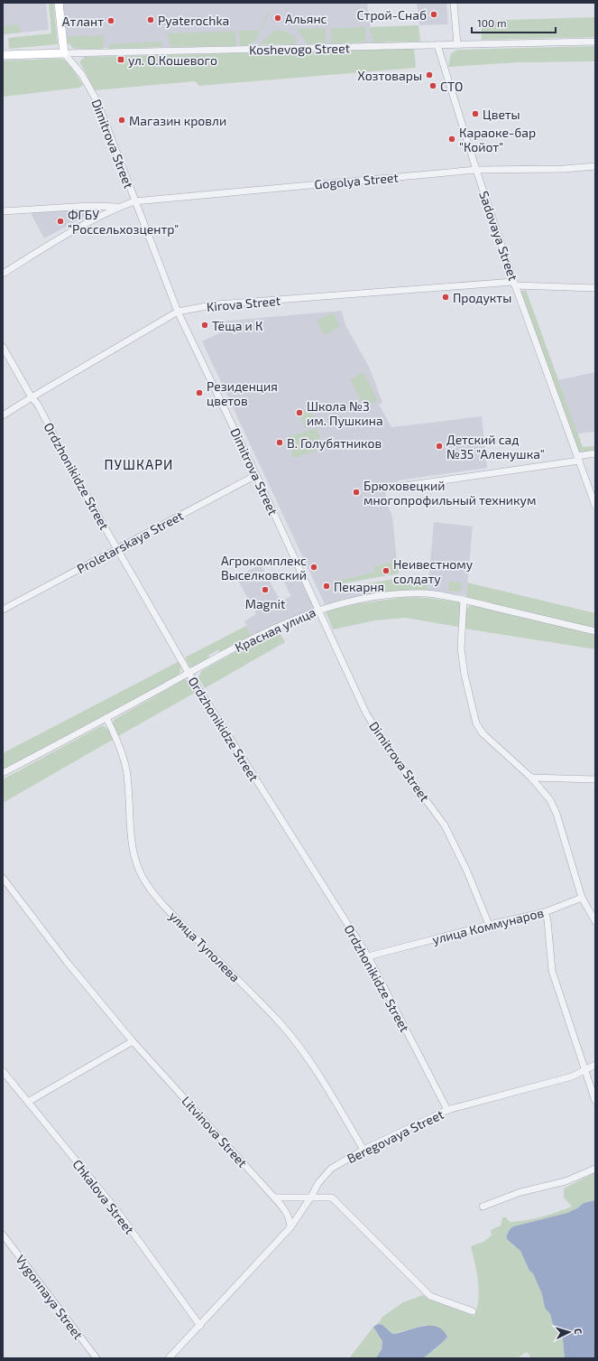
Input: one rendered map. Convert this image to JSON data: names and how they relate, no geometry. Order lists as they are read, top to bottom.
{
  "streets": {
    "main road": ["Koshevogo Street"],
    "street": [
      "Dimitrova Street",
      "Gogolya Street",
      "Sadovaya Street",
      "Kirova Street",
      "Ordzhonikidze Street",
      "Proletarskaya Street",
      "Красная улица",
      "улица Коммунаров",
      "улица Туполева",
      "Litvinova Street",
      "Beregovaya Street",
      "Chkalova Street",
      "Vygonnaya Street"
    ]
  },
  "crossings": [
    ["Koshevogo Street", "Dimitrova Street"],
    ["Koshevogo Street", "Sadovaya Street"],
    ["Dimitrova Street", "Gogolya Street"],
    ["Dimitrova Street", "Kirova Street"],
    ["Dimitrova Street", "Proletarskaya Street"],
    ["Dimitrova Street", "Красная улица"],
    ["Dimitrova Street", "улица Коммунаров"],
    ["Gogolya Street", "Sadovaya Street"],
    ["Sadovaya Street", "Kirova Street"],
    ["Kirova Street", "Ordzhonikidze Street"],
    ["Ordzhonikidze Street", "Proletarskaya Street"],
    ["Ordzhonikidze Street", "Красная улица"],
    ["Ordzhonikidze Street", "улица Коммунаров"],
    ["Ordzhonikidze Street", "Beregovaya Street"],
    ["Красная улица", "улица Туполева"],
    ["улица Туполева", "Beregovaya Street"],
    ["Litvinova Street", "Beregovaya Street"],
    ["Beregovaya Street", "Chkalova Street"]
  ],
  "districts": ["ПУШКАРИ"],
  "places": {
    "other": [
      "Строй-Снаб",
      "Альянс",
      "Pyaterochka",
      "Атлант",
      "Хозтовары",
      "СТО",
      "Цветы",
      "Магазин кровли",
      "Караоке-бар \"Койот\"",
      "ФГБУ \"Россельхозцентр\"",
      "Продукты",
      "Тёща и К",
      "Резиденция цветов",
      "Школа №3 им. Пушкина",
      "В. Голубятников",
      "Детский сад №35 \"Аленушка\"",
      "Брюховецкий многопрофильный техникум",
      "Агрокомплекс Выселковский",
      "Неивестному солдату",
      "Пекарня",
      "Magnit"
    ],
    "transit": ["ул. О.Кошевого"]
  },
  "scale_bar": "100 m",
  "north": "right"
}
